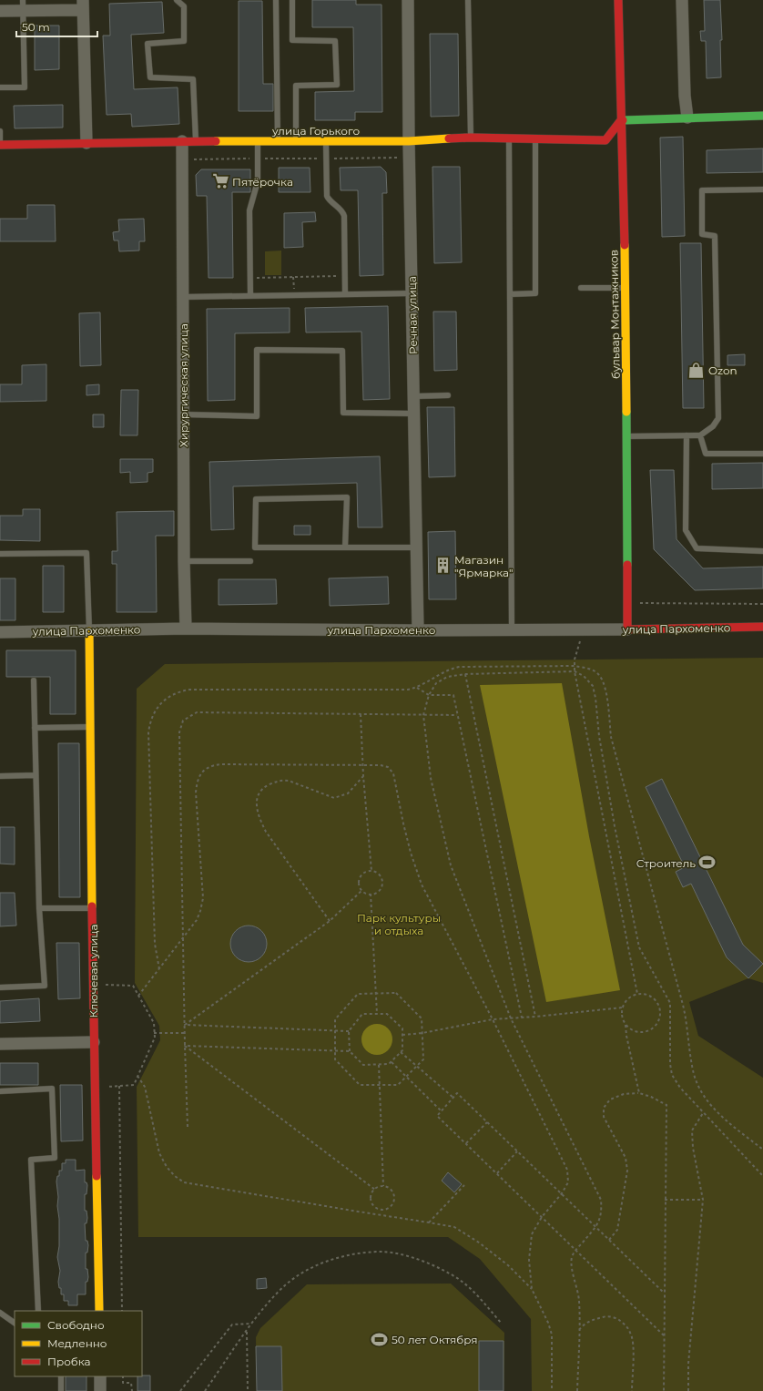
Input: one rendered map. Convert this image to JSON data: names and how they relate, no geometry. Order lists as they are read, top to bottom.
{
  "streets": {
    "street": [
      "улица Горького",
      "бульвар Монтажников",
      "Речная улица",
      "Хирургическая улица",
      "улица Пархоменко",
      "Ключевая улица"
    ]
  },
  "crossings": [
    ["улица Горького", "бульвар Монтажников"],
    ["улица Горького", "Речная улица"],
    ["улица Горького", "Хирургическая улица"],
    ["бульвар Монтажников", "улица Пархоменко"],
    ["Речная улица", "улица Пархоменко"],
    ["Хирургическая улица", "улица Пархоменко"],
    ["улица Пархоменко", "Ключевая улица"]
  ],
  "parks": ["Парк культуры и отдыха"],
  "places": {
    "supermarket": ["Пятёрочка"],
    "shop": ["Ozon"],
    "building": ["Магазин \"Ярмарка\""],
    "sports": ["Строитель", "50 лет Октября"]
  },
  "legend": ["Свободно", "Медленно", "Пробка"],
  "scale_bar": "50 m"
}
